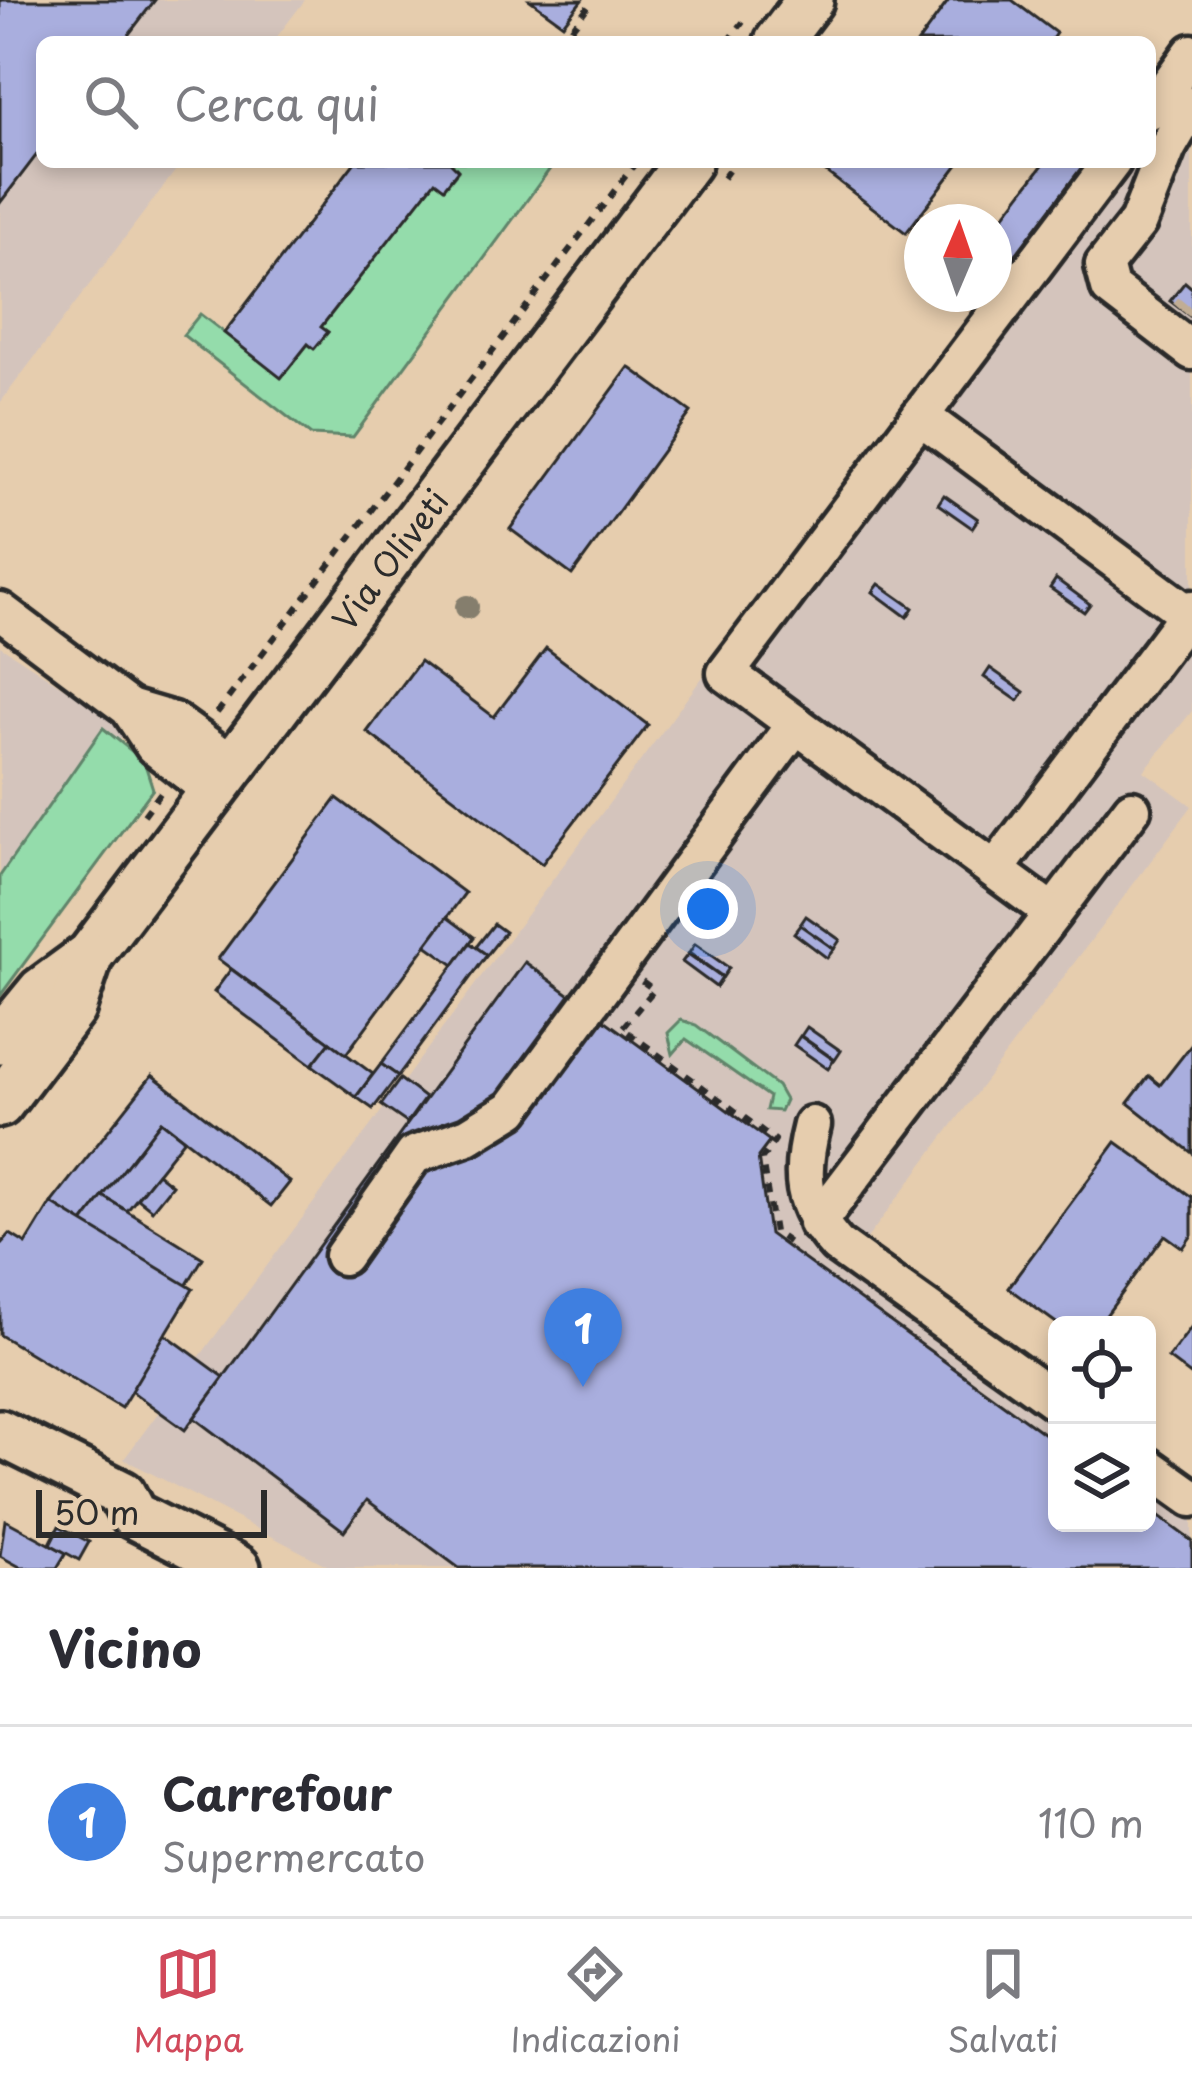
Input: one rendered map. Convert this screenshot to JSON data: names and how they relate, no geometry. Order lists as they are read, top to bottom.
{
  "streets": {
    "main road": ["Via Oliveti"]
  },
  "scale_bar": "50 m",
  "north": "top",
  "page": {
    "search": "Cerca qui",
    "pins": "1",
    "scale": "50 m",
    "heading": "Vicino",
    "list": [
      {
        "mark": "1",
        "name": "Carrefour",
        "note": "Supermercato",
        "value": "110 m"
      }
    ],
    "nav": ["Mappa", "Indicazioni", "Salvati"]
  }
}
